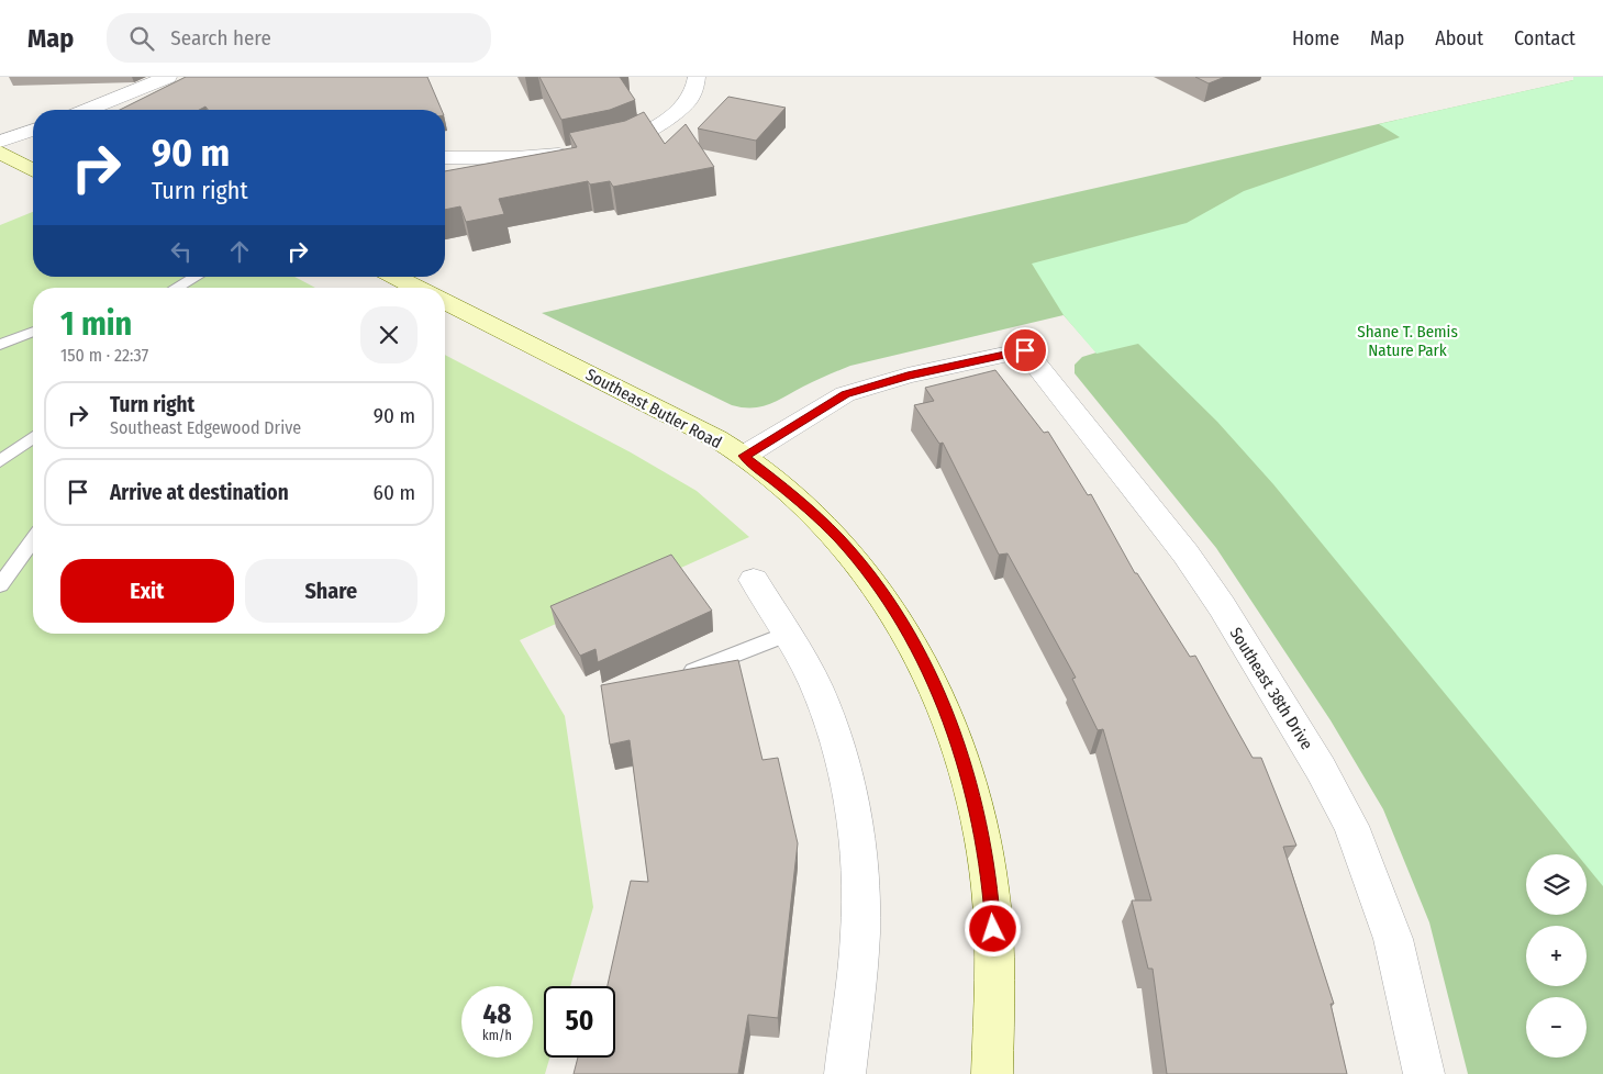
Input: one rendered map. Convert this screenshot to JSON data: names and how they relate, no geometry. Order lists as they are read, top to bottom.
{
  "streets": {
    "main road": ["Southeast Butler Road"],
    "street": ["Southeast 38th Drive"]
  },
  "crossings": [
    ["Southeast Butler Road", "Southeast 38th Drive"]
  ],
  "parks": ["Shane T. Bemis Nature Park"],
  "page": {
    "header": "Map",
    "search": "Search here",
    "nav": [
      "Home",
      "Map",
      "About",
      "Contact"
    ],
    "turn": ["90 m", "Turn right"],
    "heading": ["1 min", "150 m · 22:37"],
    "list": [
      {
        "name": "Turn right",
        "note": "Southeast Edgewood Drive",
        "value": "90 m"
      },
      {
        "name": "Arrive at destination",
        "value": "60 m"
      }
    ],
    "buttons": ["Exit", "Share"],
    "map_buttons": ["+", "−"],
    "speed": "48 km/h",
    "limit": "50"
  }
}
